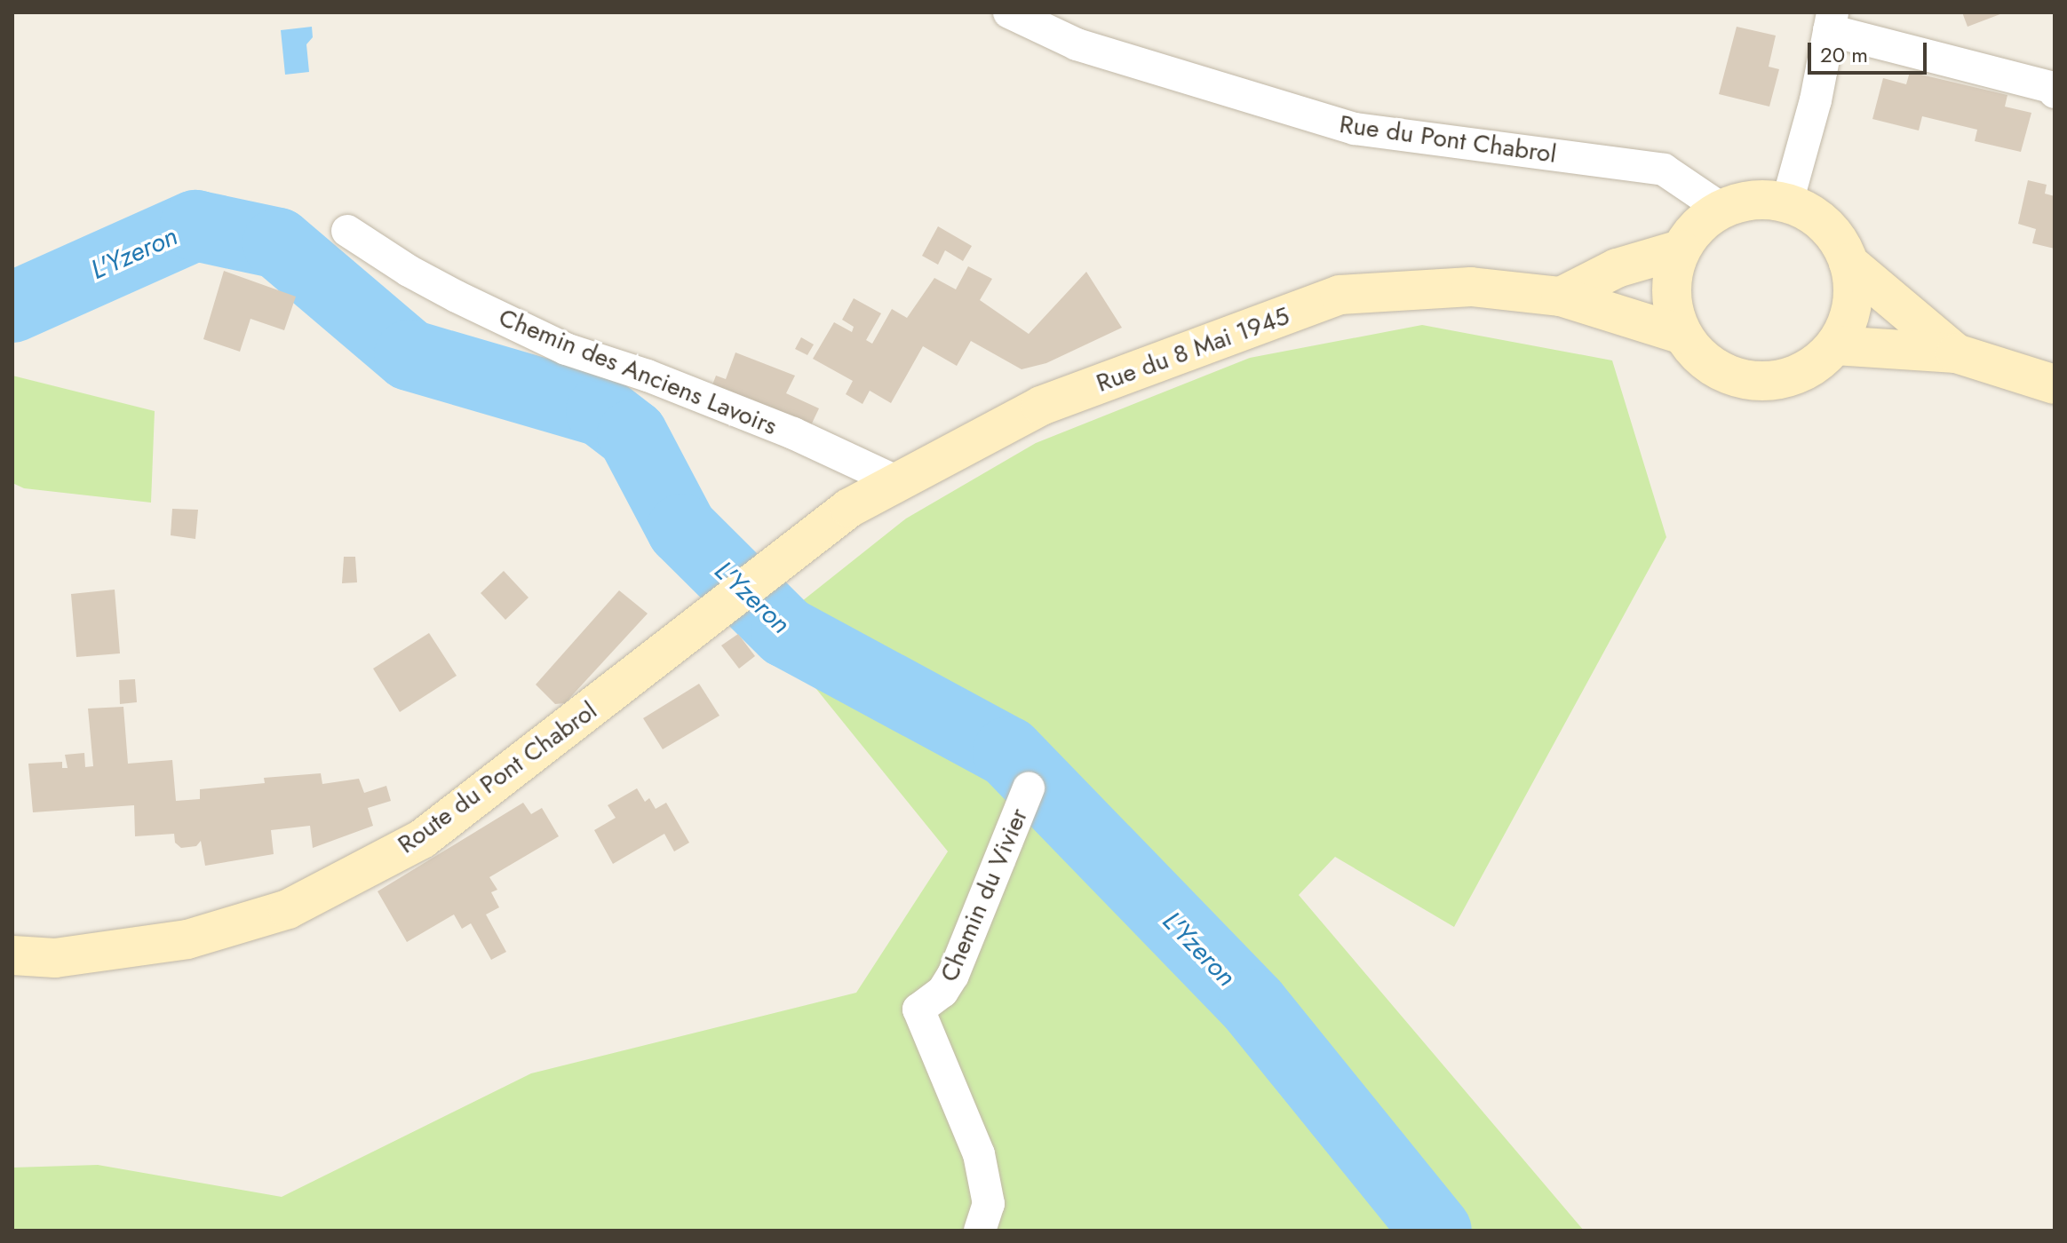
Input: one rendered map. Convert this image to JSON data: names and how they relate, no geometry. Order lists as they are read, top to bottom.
{
  "streets": {
    "main road": ["Rue du 8 Mai 1945", "Route du Pont Chabrol"],
    "street": ["Rue du Pont Chabrol", "Chemin des Anciens Lavoirs", "Chemin du Vivier"]
  },
  "crossings": [
    ["Rue du Pont Chabrol", "Rue du 8 Mai 1945"],
    ["Rue du 8 Mai 1945", "Chemin des Anciens Lavoirs"],
    ["Rue du 8 Mai 1945", "Route du Pont Chabrol"]
  ],
  "water": ["L'Yzeron"],
  "scale_bar": "20 m"
}
